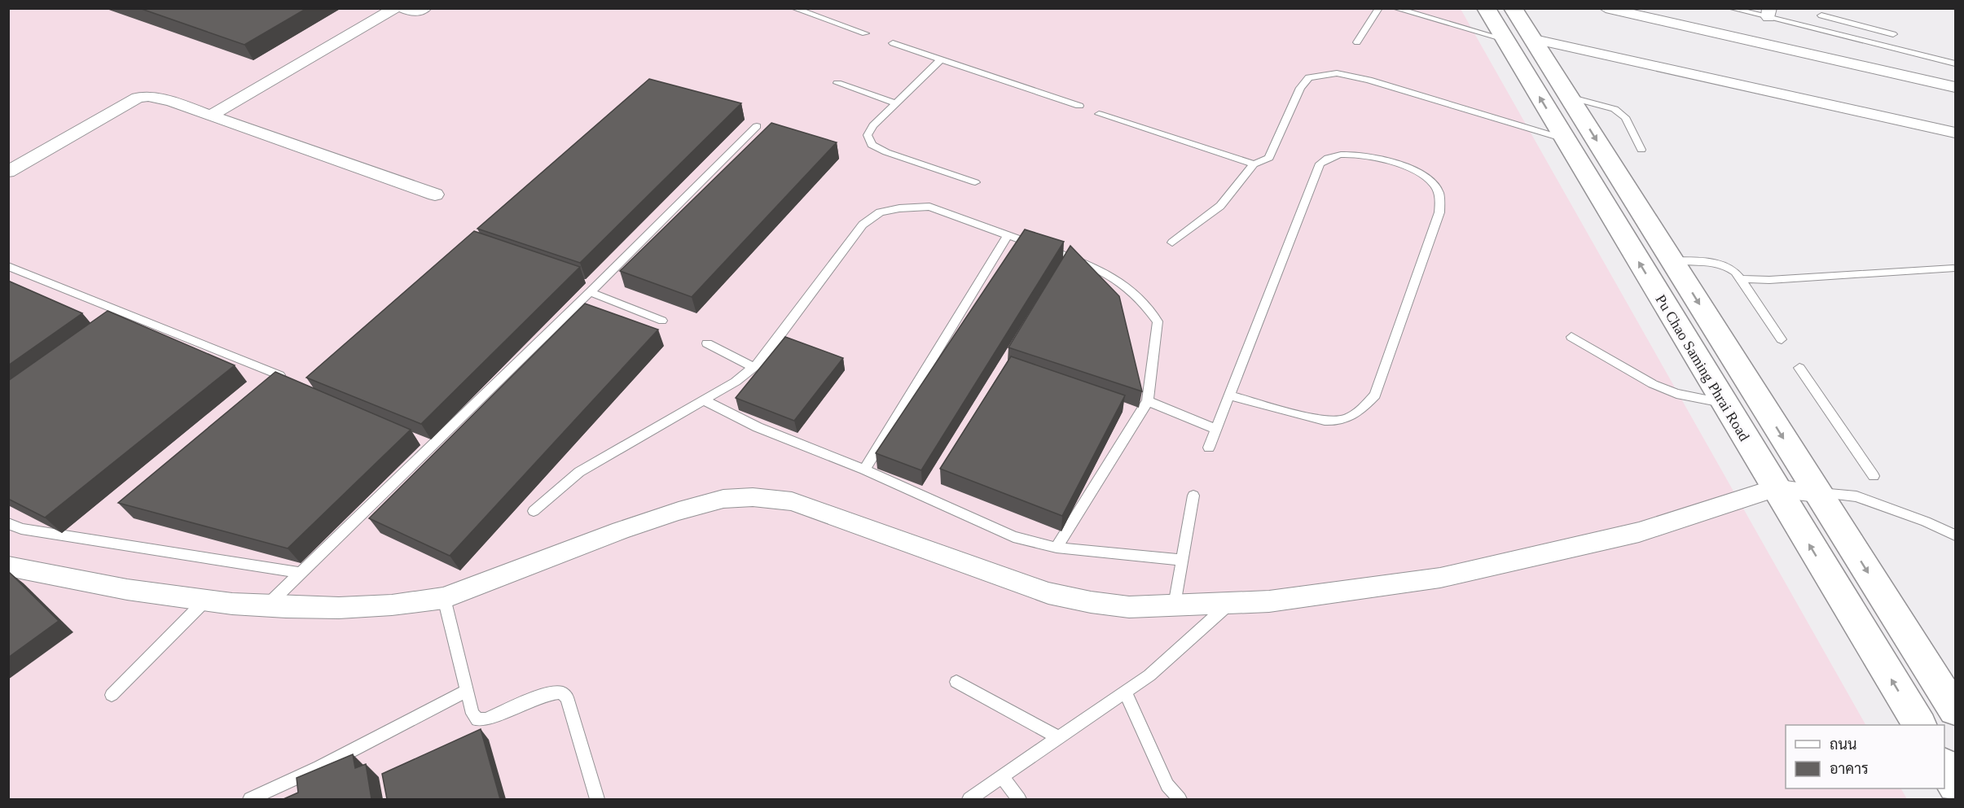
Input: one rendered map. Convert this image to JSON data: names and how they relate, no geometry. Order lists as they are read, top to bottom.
{
  "streets": {
    "main road": ["Pu Chao Saming Phrai Road"]
  },
  "legend": ["ถนน", "อาคาร"]
}
